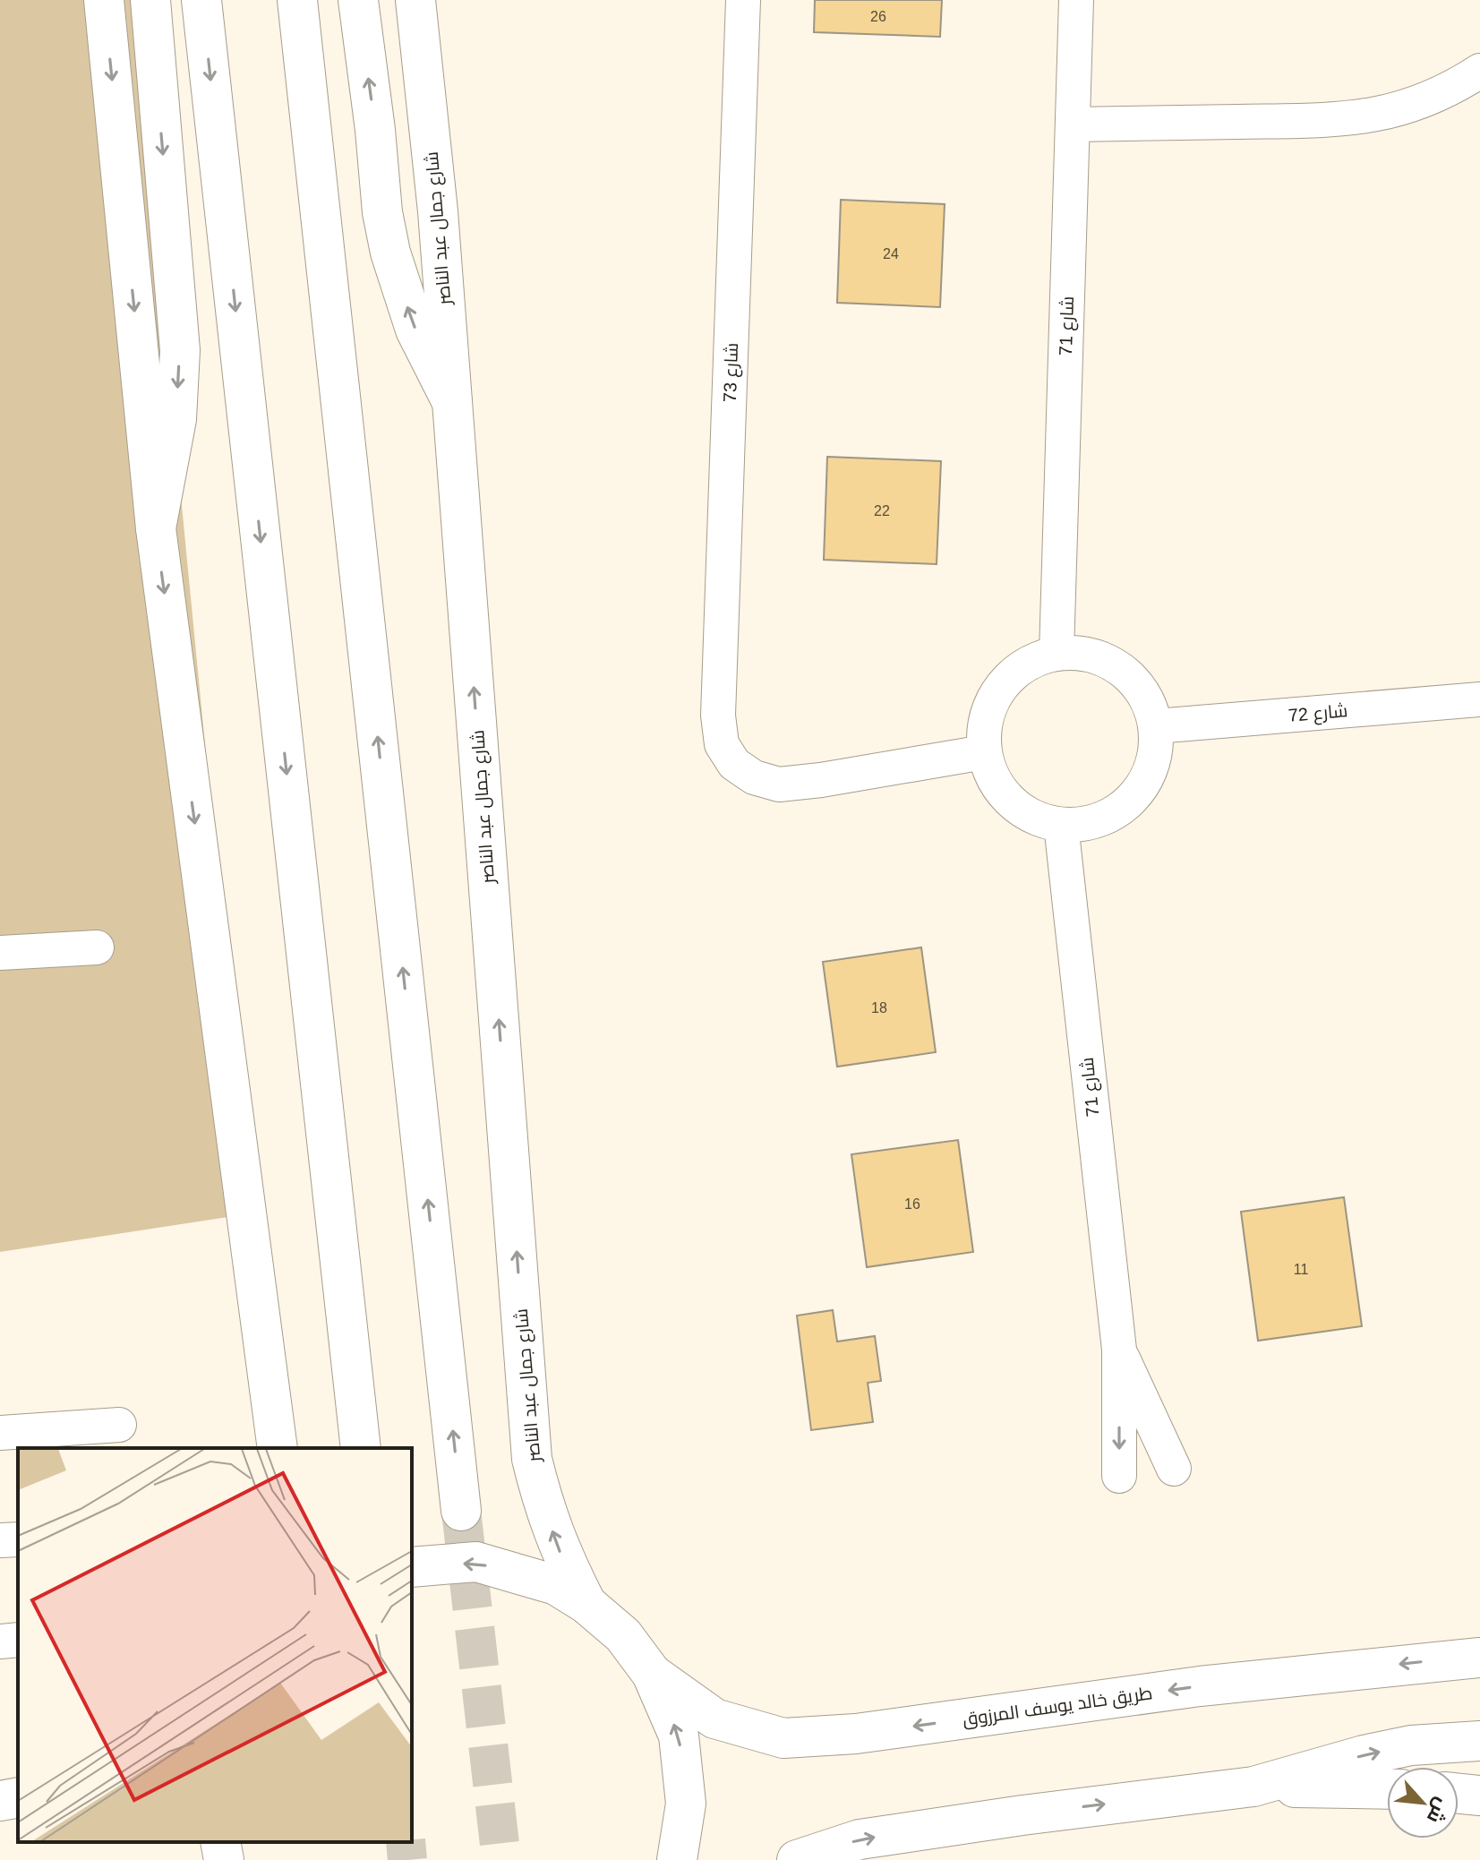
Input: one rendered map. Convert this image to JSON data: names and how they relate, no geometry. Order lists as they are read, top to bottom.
{
  "streets": {
    "main road": ["شارع جمال عبد الناصر", "طريق خالد يوسف المرزوق"],
    "street": ["شارع 71", "شارع 73", "شارع 72"]
  },
  "crossings": [
    ["شارع 71", "شارع 73"],
    ["شارع 71", "شارع 72"],
    ["شارع 73", "شارع 72"]
  ],
  "house_numbers": [
    "26",
    "24",
    "22",
    "18",
    "16",
    "11"
  ],
  "north": "bottom right"
}
